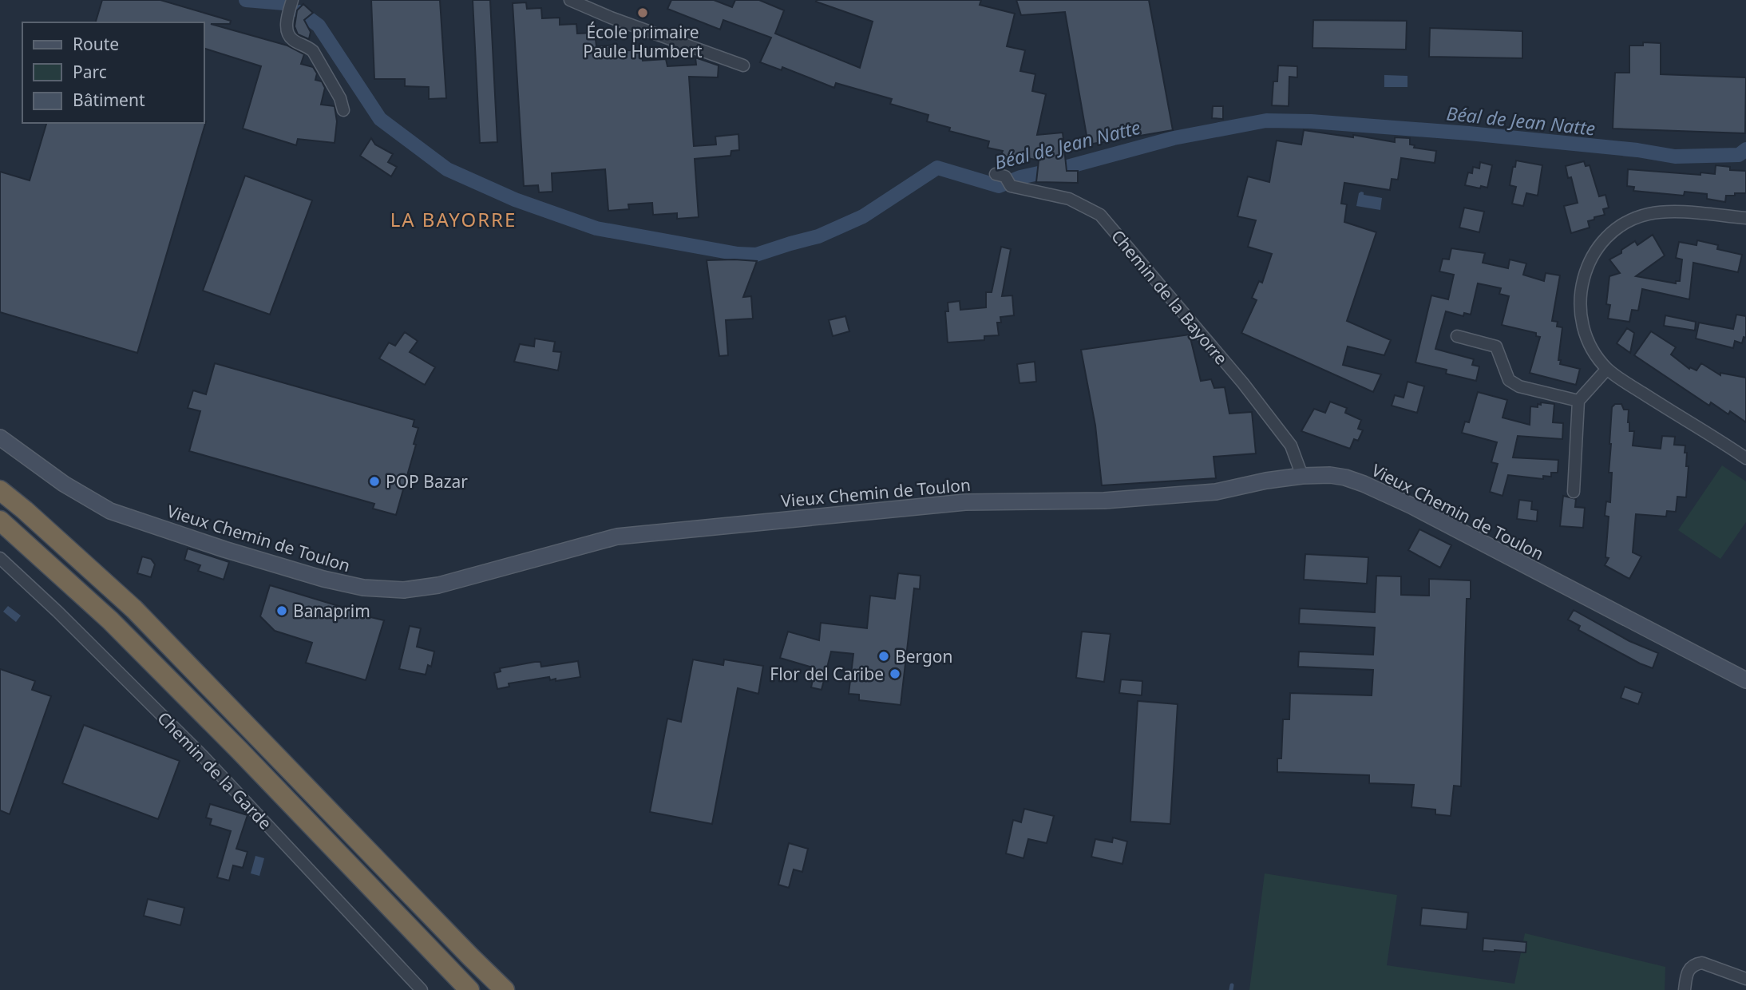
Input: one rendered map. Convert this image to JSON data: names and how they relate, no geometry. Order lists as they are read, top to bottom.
{
  "streets": {
    "street": ["Chemin de la Bayorre", "Vieux Chemin de Toulon", "Chemin de la Garde"]
  },
  "crossings": [
    ["Chemin de la Bayorre", "Vieux Chemin de Toulon"]
  ],
  "districts": ["LA BAYORRE"],
  "water": ["Béal de Jean Natte"],
  "places": [
    "École primaire Paule Humbert",
    "POP Bazar",
    "Banaprim",
    "Bergon",
    "Flor del Caribe"
  ],
  "legend": ["Route", "Parc", "Bâtiment"]
}
